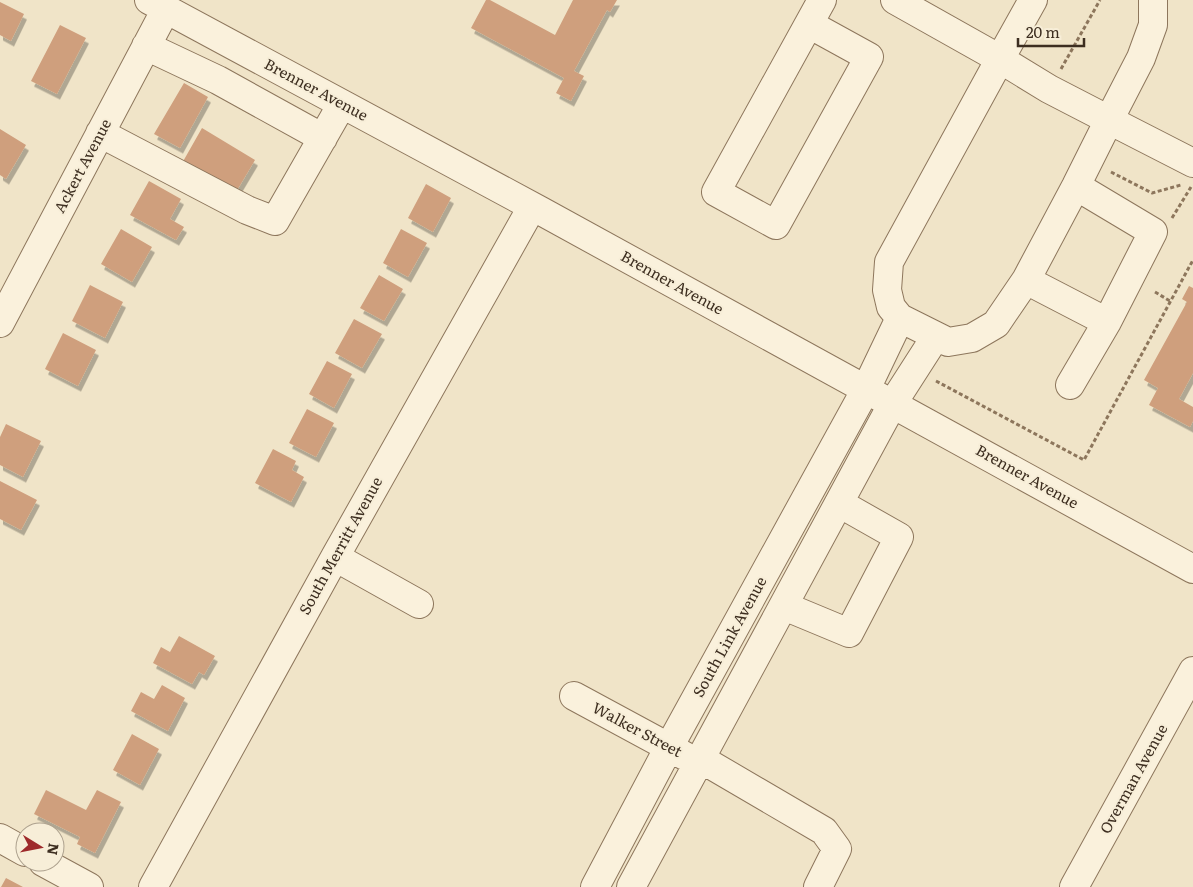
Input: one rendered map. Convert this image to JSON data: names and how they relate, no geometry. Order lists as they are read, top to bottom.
{
  "streets": {
    "street": [
      "Brenner Avenue",
      "Ackert Avenue",
      "South Merritt Avenue",
      "South Link Avenue",
      "Walker Street",
      "Overman Avenue"
    ]
  },
  "crossings": [
    ["Brenner Avenue", "Ackert Avenue"],
    ["Brenner Avenue", "South Merritt Avenue"],
    ["Brenner Avenue", "South Link Avenue"],
    ["South Link Avenue", "Walker Street"]
  ],
  "scale_bar": "20 m",
  "north": "right"
}
